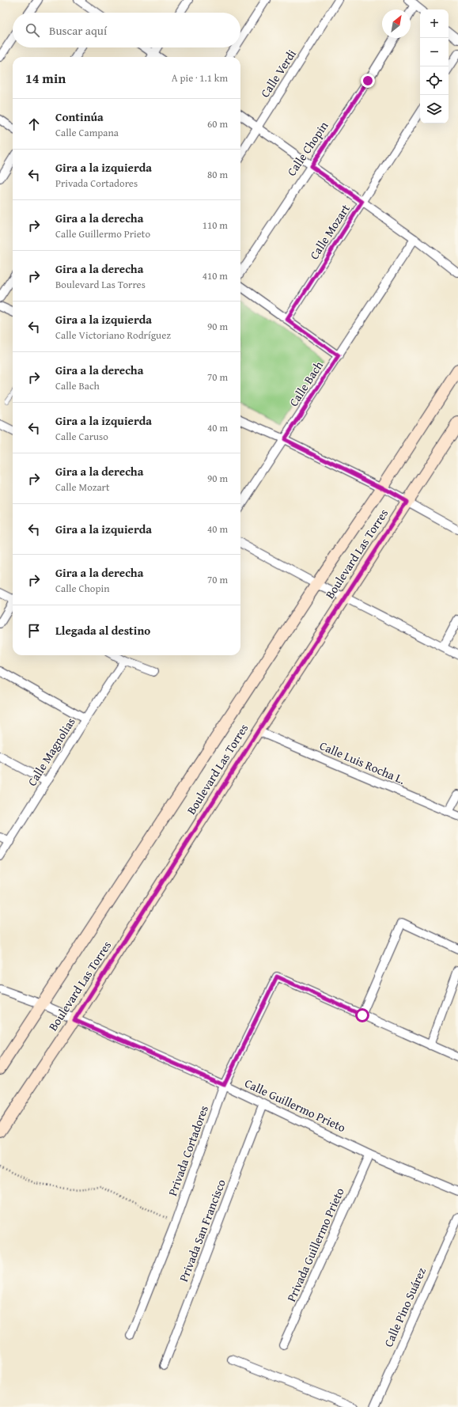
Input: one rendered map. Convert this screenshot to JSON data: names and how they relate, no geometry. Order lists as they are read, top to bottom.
{
  "streets": {
    "street": [
      "Calle Verdi",
      "Calle Chopin",
      "Calle Mozart",
      "Calle Bach",
      "Boulevard Las Torres",
      "Calle Magnolias",
      "Calle Luis Rocha L.",
      "Calle Guillermo Prieto",
      "Privada Cortadores",
      "Privada San Francisco",
      "Privada Guillermo Prieto",
      "Calle Pino Suárez"
    ]
  },
  "crossings": [
    ["Boulevard Las Torres", "Calle Luis Rocha L."],
    ["Boulevard Las Torres", "Calle Guillermo Prieto"],
    ["Calle Guillermo Prieto", "Privada Cortadores"],
    ["Calle Guillermo Prieto", "Privada San Francisco"],
    ["Calle Guillermo Prieto", "Privada Guillermo Prieto"]
  ],
  "north": "top right",
  "page": {
    "map_buttons": ["+", "−"],
    "search": "Buscar aquí",
    "heading": ["14 min", "A pie · 1.1 km"],
    "list": [
      ["Continúa", "Calle Campana", "60 m"],
      ["Gira a la izquierda", "Privada Cortadores", "80 m"],
      ["Gira a la derecha", "Calle Guillermo Prieto", "110 m"],
      ["Gira a la derecha", "Boulevard Las Torres", "410 m"],
      ["Gira a la izquierda", "Calle Victoriano Rodríguez", "90 m"],
      ["Gira a la derecha", "Calle Bach", "70 m"],
      ["Gira a la izquierda", "Calle Caruso", "40 m"],
      ["Gira a la derecha", "Calle Mozart", "90 m"],
      ["Gira a la izquierda", "40 m"],
      ["Gira a la derecha", "Calle Chopin", "70 m"],
      "Llegada al destino"
    ]
  }
}
